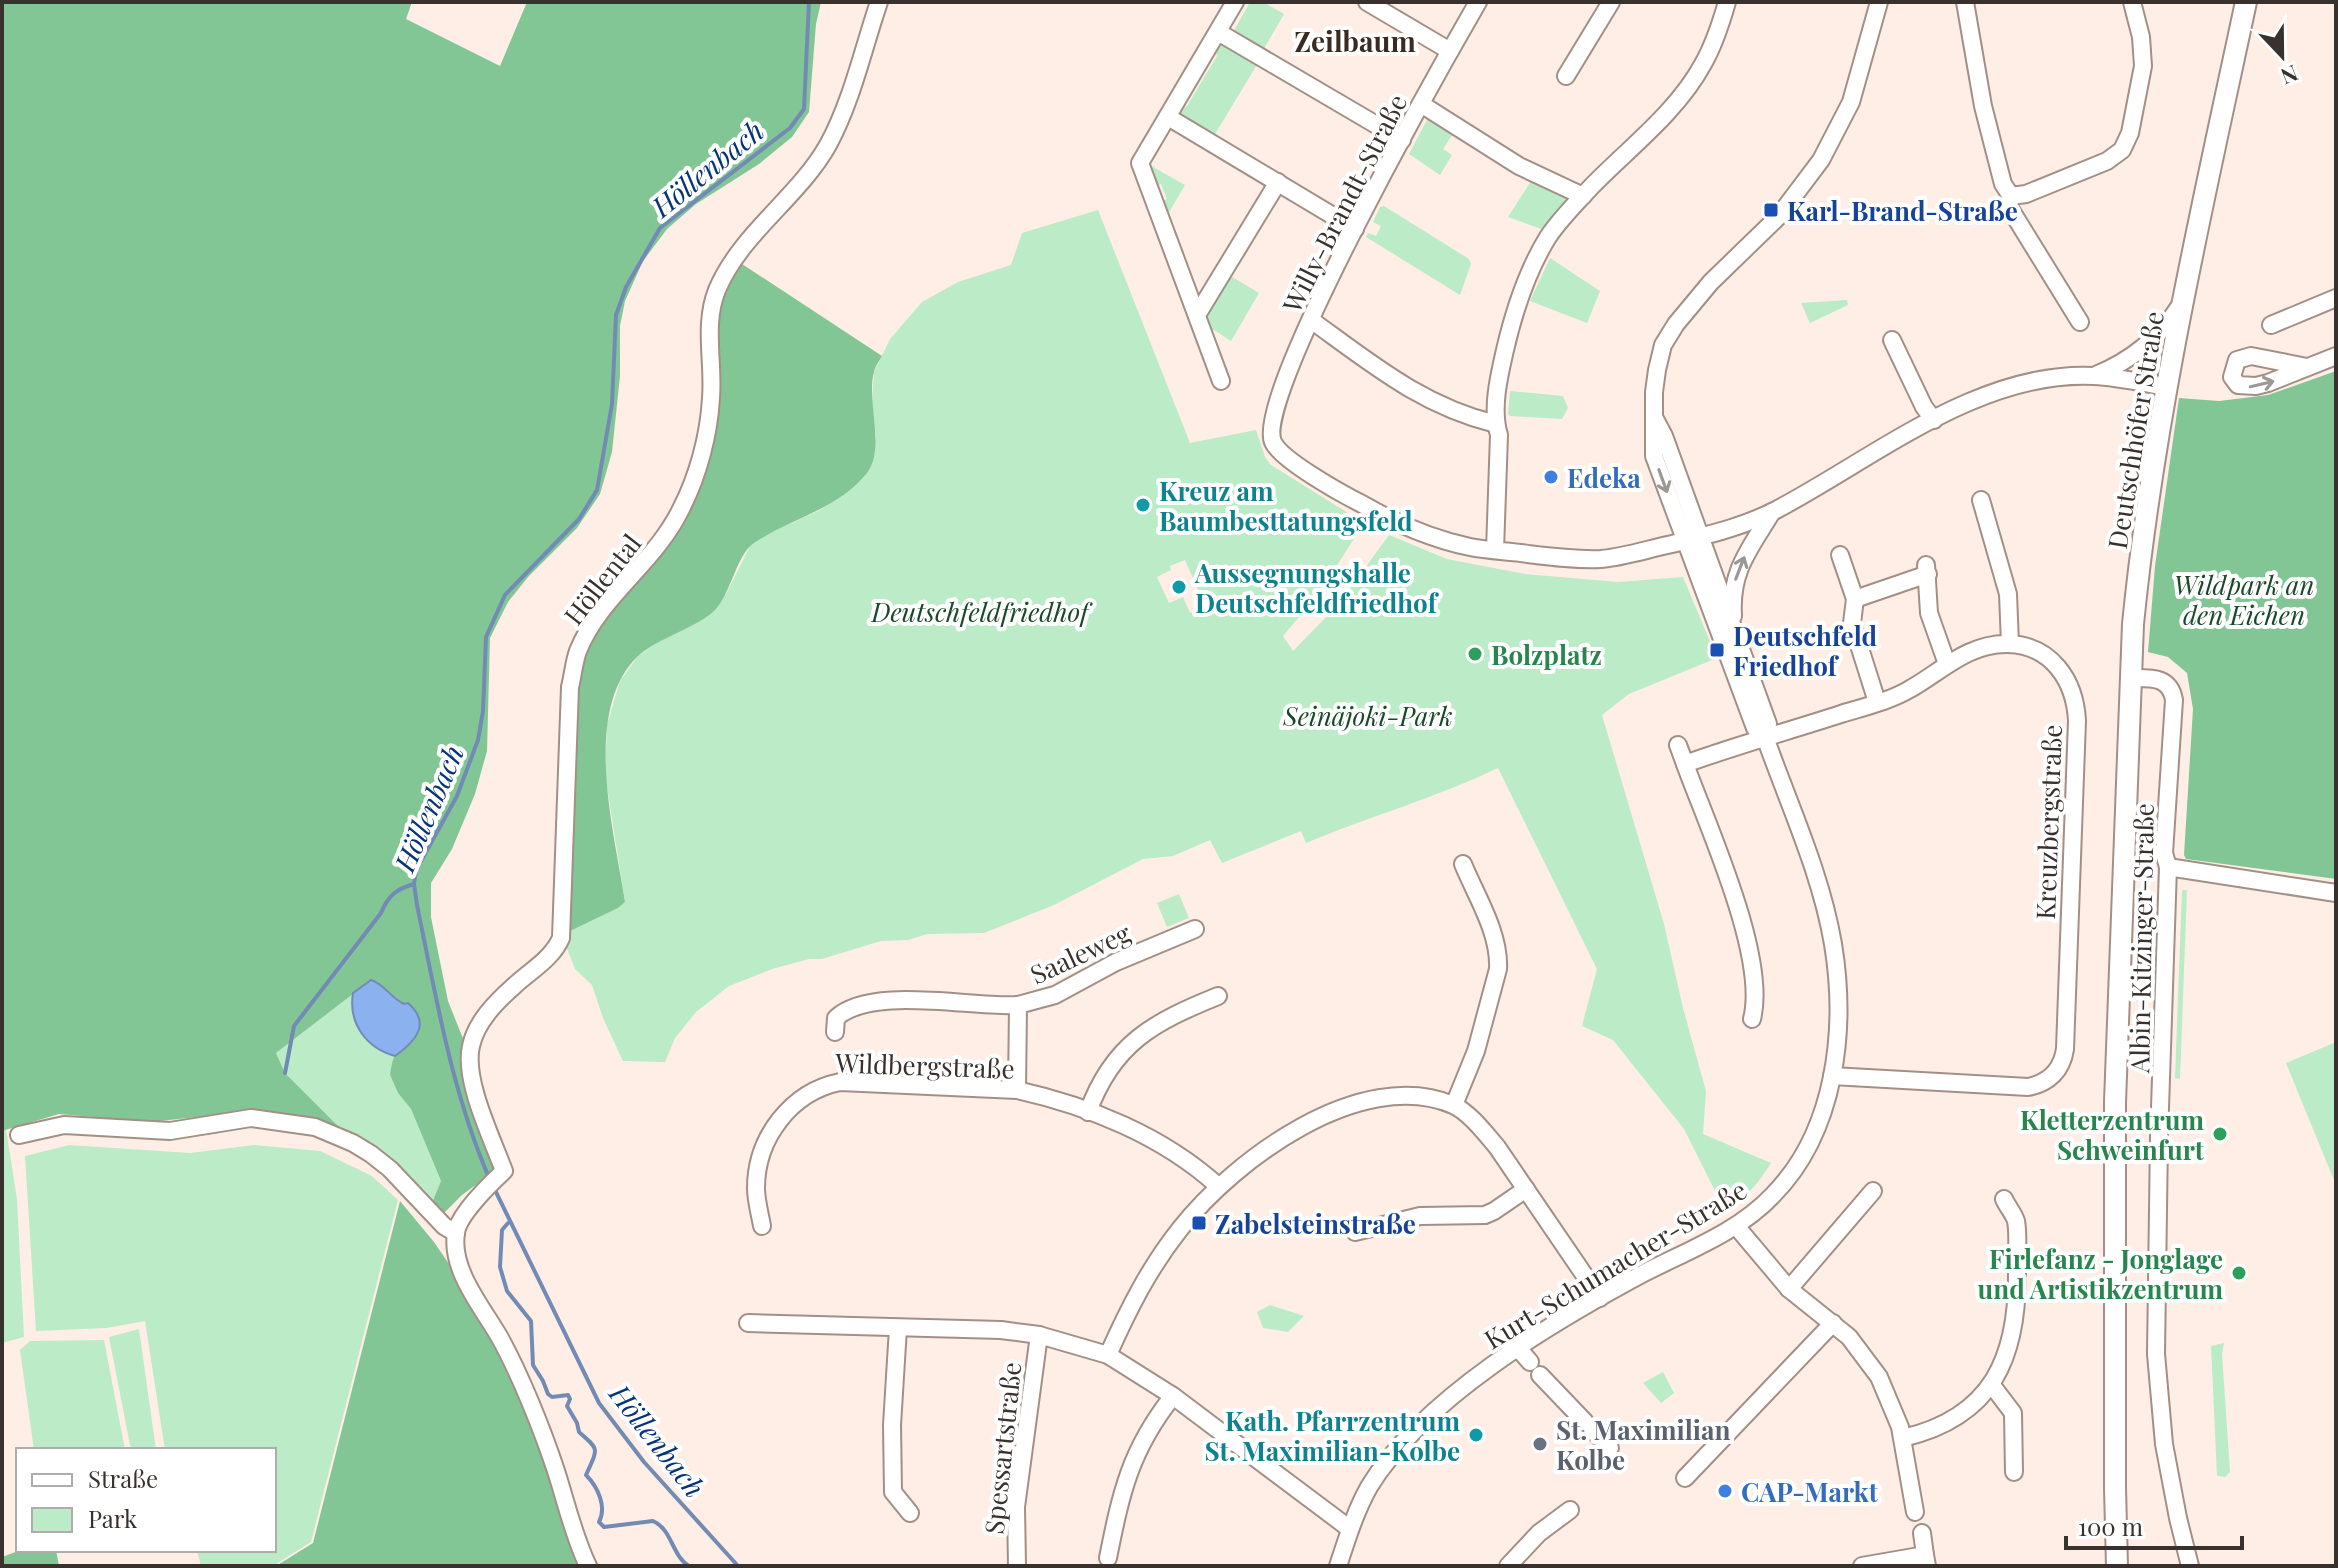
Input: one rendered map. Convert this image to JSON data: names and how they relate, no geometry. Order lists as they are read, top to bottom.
{
  "streets": {
    "main road": ["Deutschhöfer Straße"],
    "street": [
      "Willy-Brandt-Straße",
      "Höllental",
      "Kreuzbergstraße",
      "Albin-Kitzinger-Straße",
      "Saaleweg",
      "Wildbergstraße",
      "Kurt-Schumacher-Straße",
      "Spessartstraße"
    ]
  },
  "crossings": [
    ["Deutschhöfer Straße", "Albin-Kitzinger-Straße"],
    ["Kreuzbergstraße", "Kurt-Schumacher-Straße"],
    ["Saaleweg", "Wildbergstraße"]
  ],
  "districts": ["Zeilbaum"],
  "water": ["Höllenbach"],
  "parks": ["Wildpark an den Eichen", "Deutschfeldfriedhof", "Seinäjoki-Park"],
  "places": {
    "transit": ["Karl-Brand-Straße", "Deutschfeld Friedhof", "Zabelsteinstraße"],
    "other": [
      "Edeka",
      "Kreuz am Baumbesttatungsfeld",
      "Aussegnungshalle Deutschfeldfriedhof",
      "Bolzplatz",
      "Kletterzentrum Schweinfurt",
      "Firlefanz - Jonglage und Artistikzentrum",
      "Kath. Pfarrzentrum St. Maximilian-Kolbe",
      "St. Maximilian Kolbe",
      "CAP-Markt"
    ]
  },
  "legend": ["Straße", "Park"],
  "scale_bar": "100 m",
  "north": "bottom"
}
